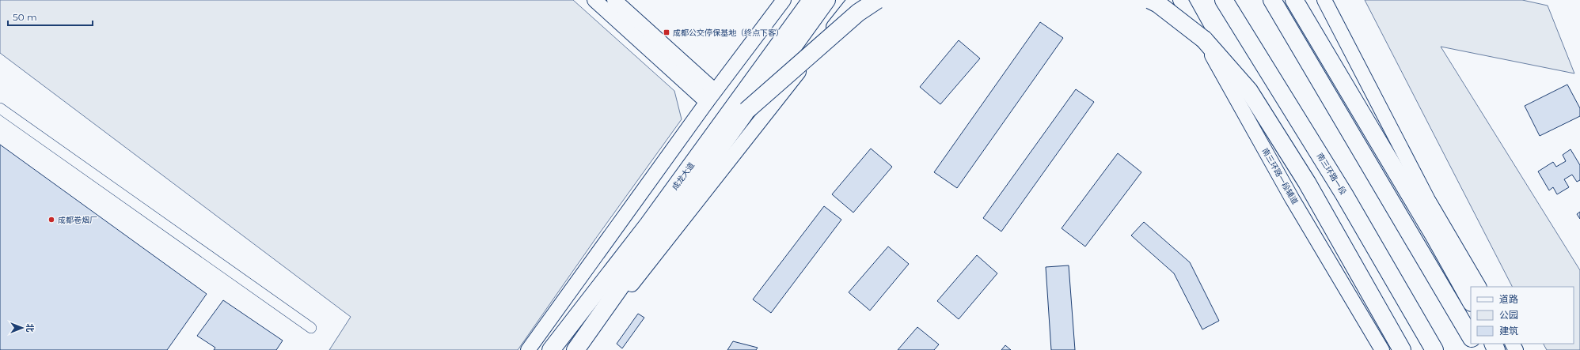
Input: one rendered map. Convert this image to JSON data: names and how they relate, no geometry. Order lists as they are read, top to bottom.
{
  "streets": {
    "highway": ["南三环路一段", "成龙大道"],
    "main road": ["南三环路一段辅道"]
  },
  "places": {
    "transit": ["成都公交停保基地（终点下客）"],
    "other": ["成都卷烟厂"]
  },
  "legend": ["道路", "公园", "建筑"],
  "scale_bar": "50 m",
  "north": "right"
}
